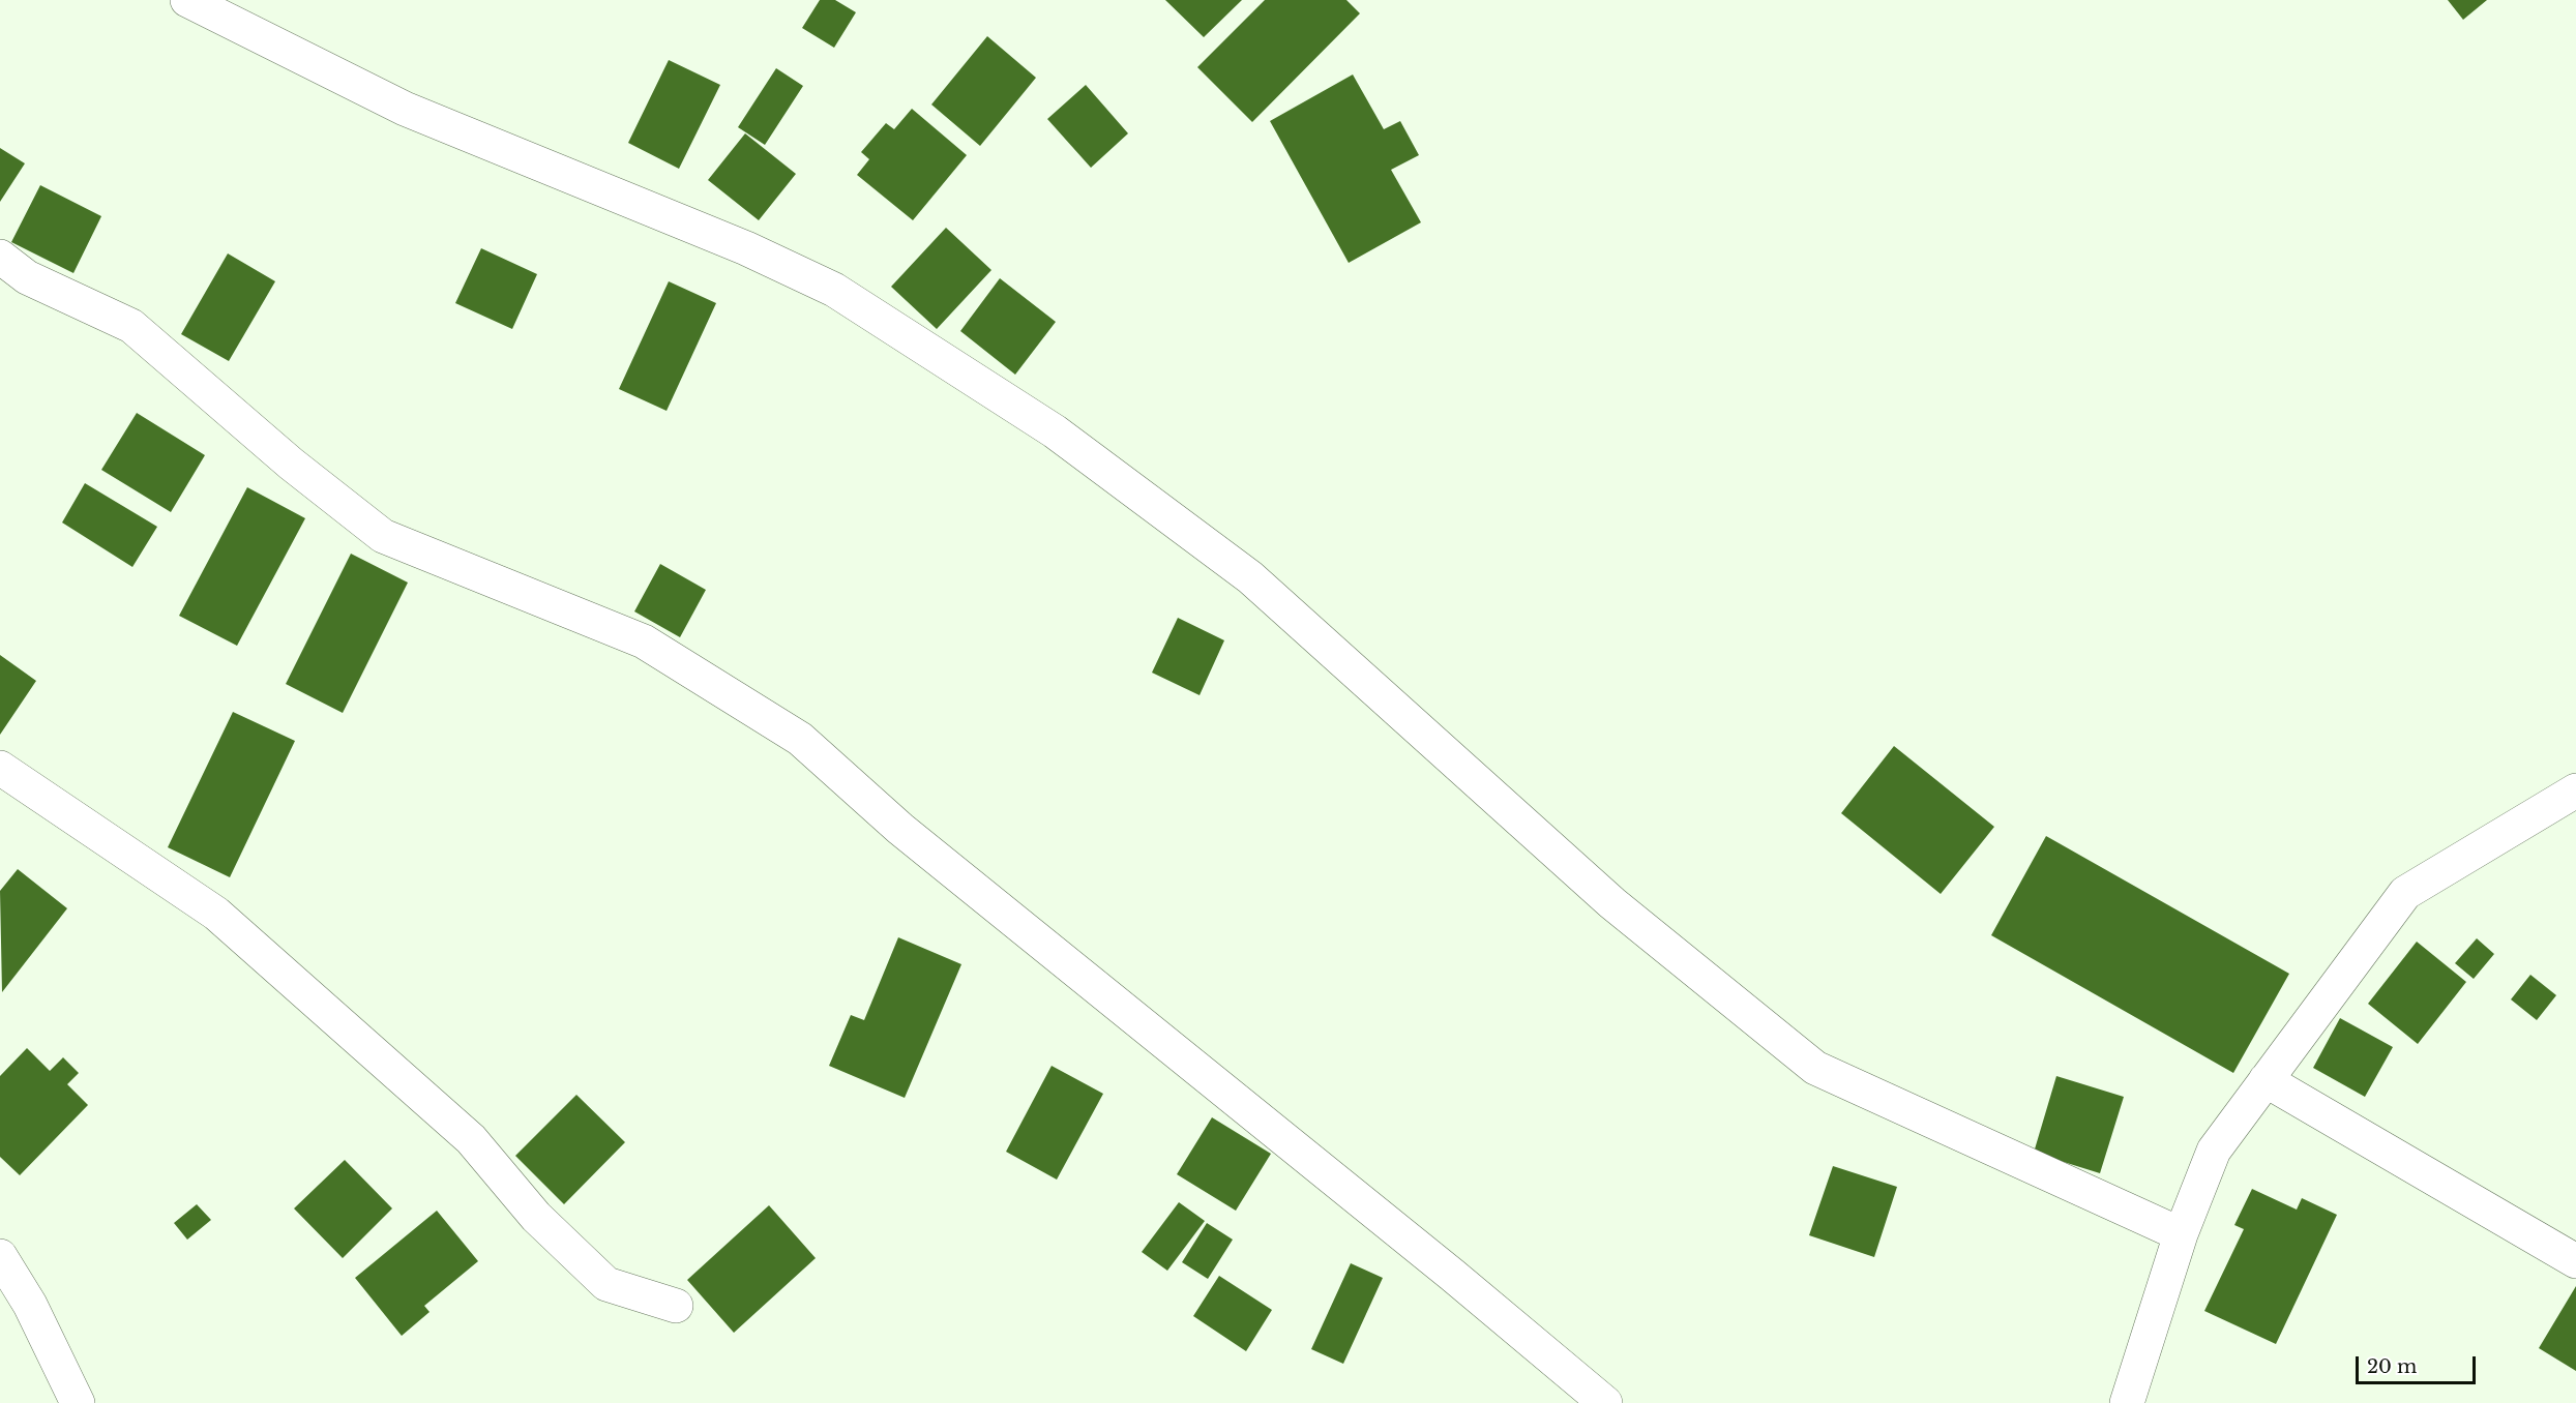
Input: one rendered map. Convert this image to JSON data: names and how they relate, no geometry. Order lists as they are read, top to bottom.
{
  "scale_bar": "20 m"
}
